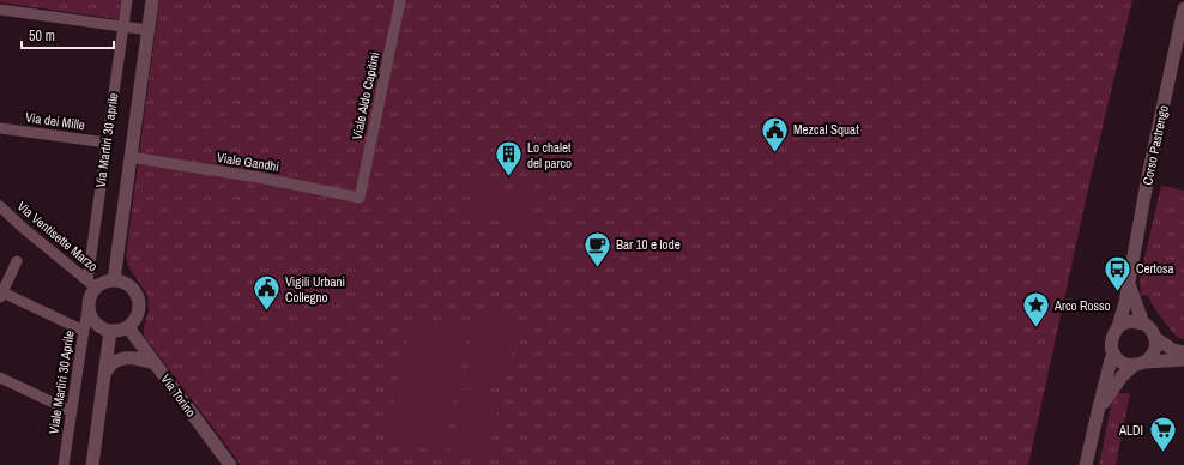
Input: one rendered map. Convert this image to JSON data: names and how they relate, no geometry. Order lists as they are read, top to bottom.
{
  "streets": {
    "street": [
      "Viale Aldo Capitini",
      "Via dei Mille",
      "Via Martiri 30 aprile",
      "Corso Pastrengo",
      "Viale Gandhi",
      "Via Ventisette Marzo",
      "Viale Martiri 30 Aprile",
      "Via Torino"
    ]
  },
  "crossings": [
    ["Viale Aldo Capitini", "Viale Gandhi"],
    ["Via dei Mille", "Via Martiri 30 aprile"],
    ["Via Martiri 30 aprile", "Viale Gandhi"],
    ["Via Martiri 30 aprile", "Via Ventisette Marzo"],
    ["Via Martiri 30 aprile", "Viale Martiri 30 Aprile"],
    ["Via Martiri 30 aprile", "Via Torino"],
    ["Via Ventisette Marzo", "Viale Martiri 30 Aprile"],
    ["Via Ventisette Marzo", "Via Torino"],
    ["Viale Martiri 30 Aprile", "Via Torino"]
  ],
  "places": {
    "public building": ["Mezcal Squat", "Vigili Urbani Collegno"],
    "building": ["Lo chalet del parco"],
    "cafe": ["Bar 10 e lode"],
    "bus stop": ["Certosa"],
    "place": ["Arco Rosso"],
    "supermarket": ["ALDI"]
  },
  "scale_bar": "50 m"
}
